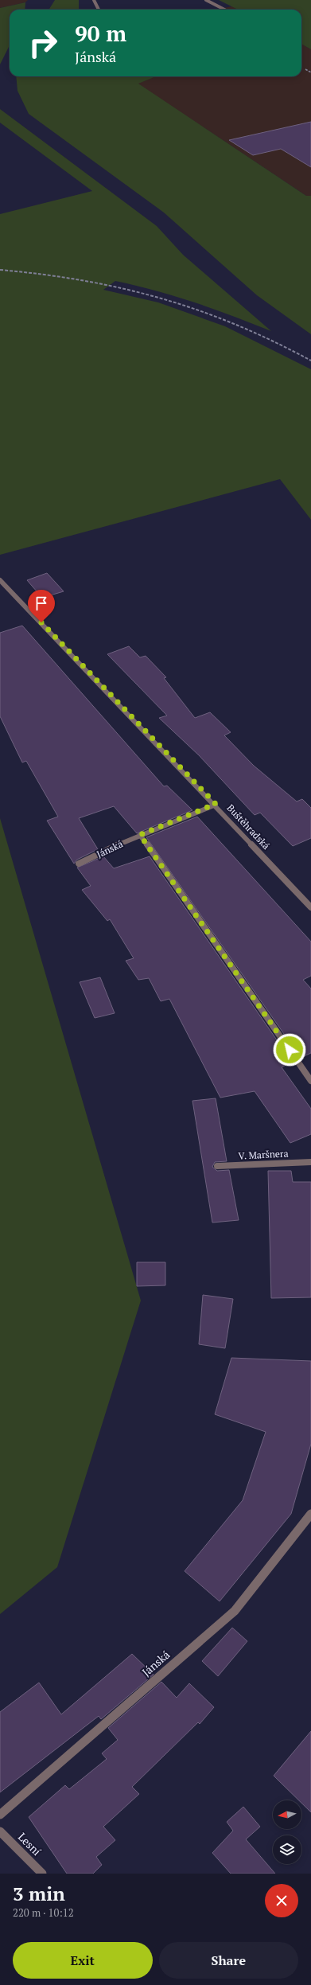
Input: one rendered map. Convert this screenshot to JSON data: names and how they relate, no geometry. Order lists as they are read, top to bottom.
{
  "streets": {
    "street": [
      "Buštěhradská",
      "Jánská",
      "V. Maršnera",
      "Lesní"
    ]
  },
  "crossings": [
    ["Buštěhradská", "Jánská"]
  ],
  "north": "left",
  "page": {
    "turn": ["90 m", "Jánská"],
    "heading": ["3 min", "220 m · 10:12"],
    "buttons": ["Exit", "Share"]
  }
}
